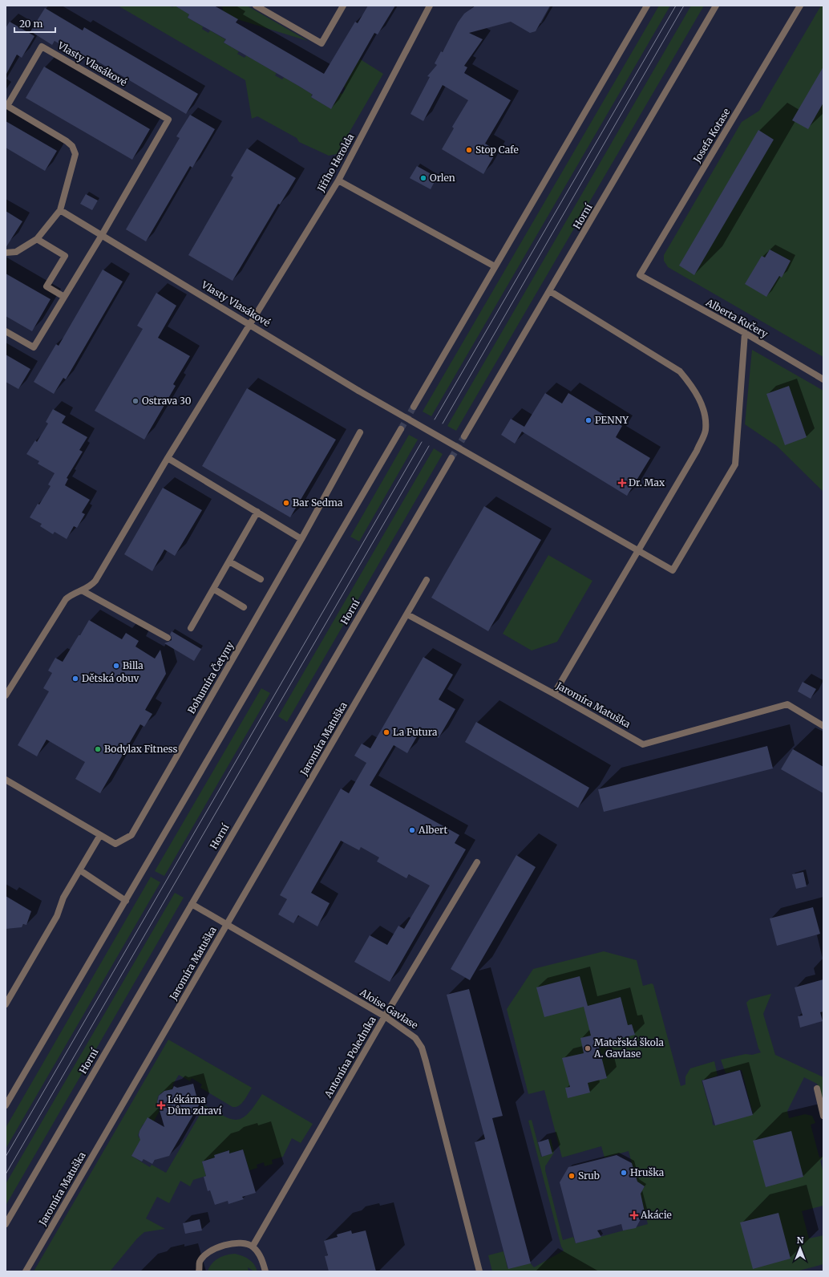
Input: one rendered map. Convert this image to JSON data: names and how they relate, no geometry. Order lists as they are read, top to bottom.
{
  "streets": {
    "street": [
      "Vlasty Vlasákové",
      "Josefa Kotase",
      "Jiřího Herolda",
      "Horní",
      "Alberta Kučery",
      "Bohumíra Četyny",
      "Jaromíra Matuška",
      "Aloise Gavlase",
      "Antonína Poledníka"
    ]
  },
  "crossings": [
    ["Vlasty Vlasákové", "Jiřího Herolda"],
    ["Vlasty Vlasákové", "Alberta Kučery"],
    ["Josefa Kotase", "Alberta Kučery"],
    ["Horní", "Aloise Gavlase"],
    ["Jaromíra Matuška", "Aloise Gavlase"],
    ["Aloise Gavlase", "Antonína Poledníka"]
  ],
  "places": {
    "other": [
      "Stop Cafe",
      "Orlen",
      "Ostrava 30",
      "PENNY",
      "Bar Sedma",
      "Billa",
      "Dětská obuv",
      "La Futura",
      "Bodylax Fitness",
      "Albert",
      "Mateřská škola A. Gavlase",
      "Hruška",
      "Srub"
    ],
    "health": ["Dr. Max", "Lékárna Dům zdraví", "Akácie"]
  },
  "scale_bar": "20 m",
  "north": "top"
}
